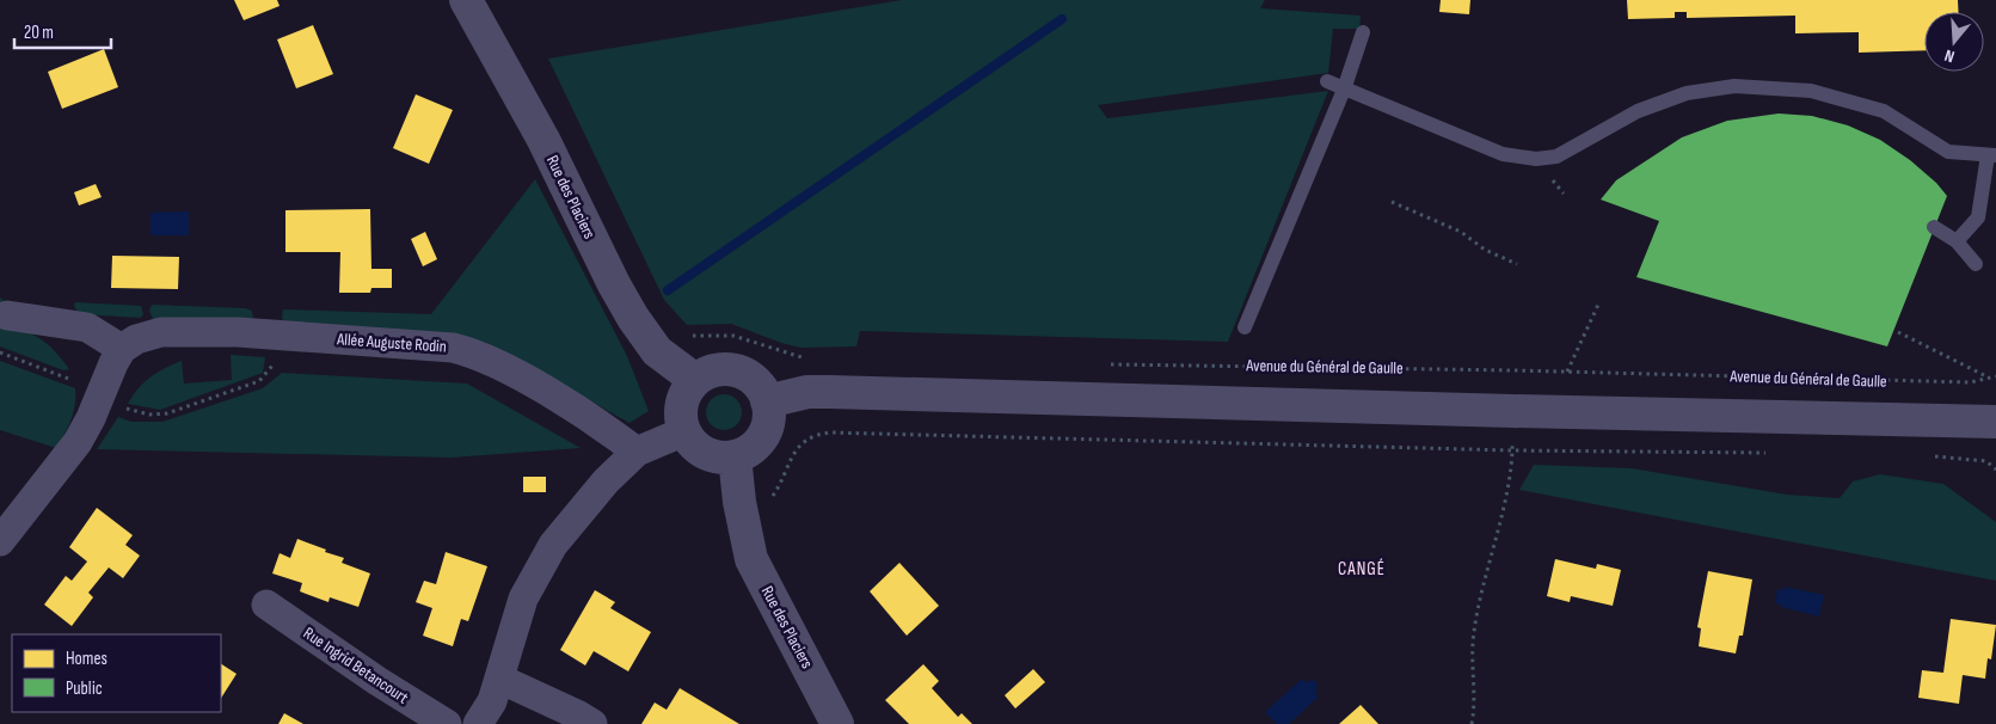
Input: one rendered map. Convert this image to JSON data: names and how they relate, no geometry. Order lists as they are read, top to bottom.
{
  "streets": {
    "street": ["Rue des Placiers", "Allée Auguste Rodin", "Rue Ingrid Betancourt"],
    "path": ["Avenue du Général de Gaulle"]
  },
  "districts": ["CANGÉ"],
  "legend": ["Homes", "Public"],
  "scale_bar": "20 m",
  "north": "bottom"
}
